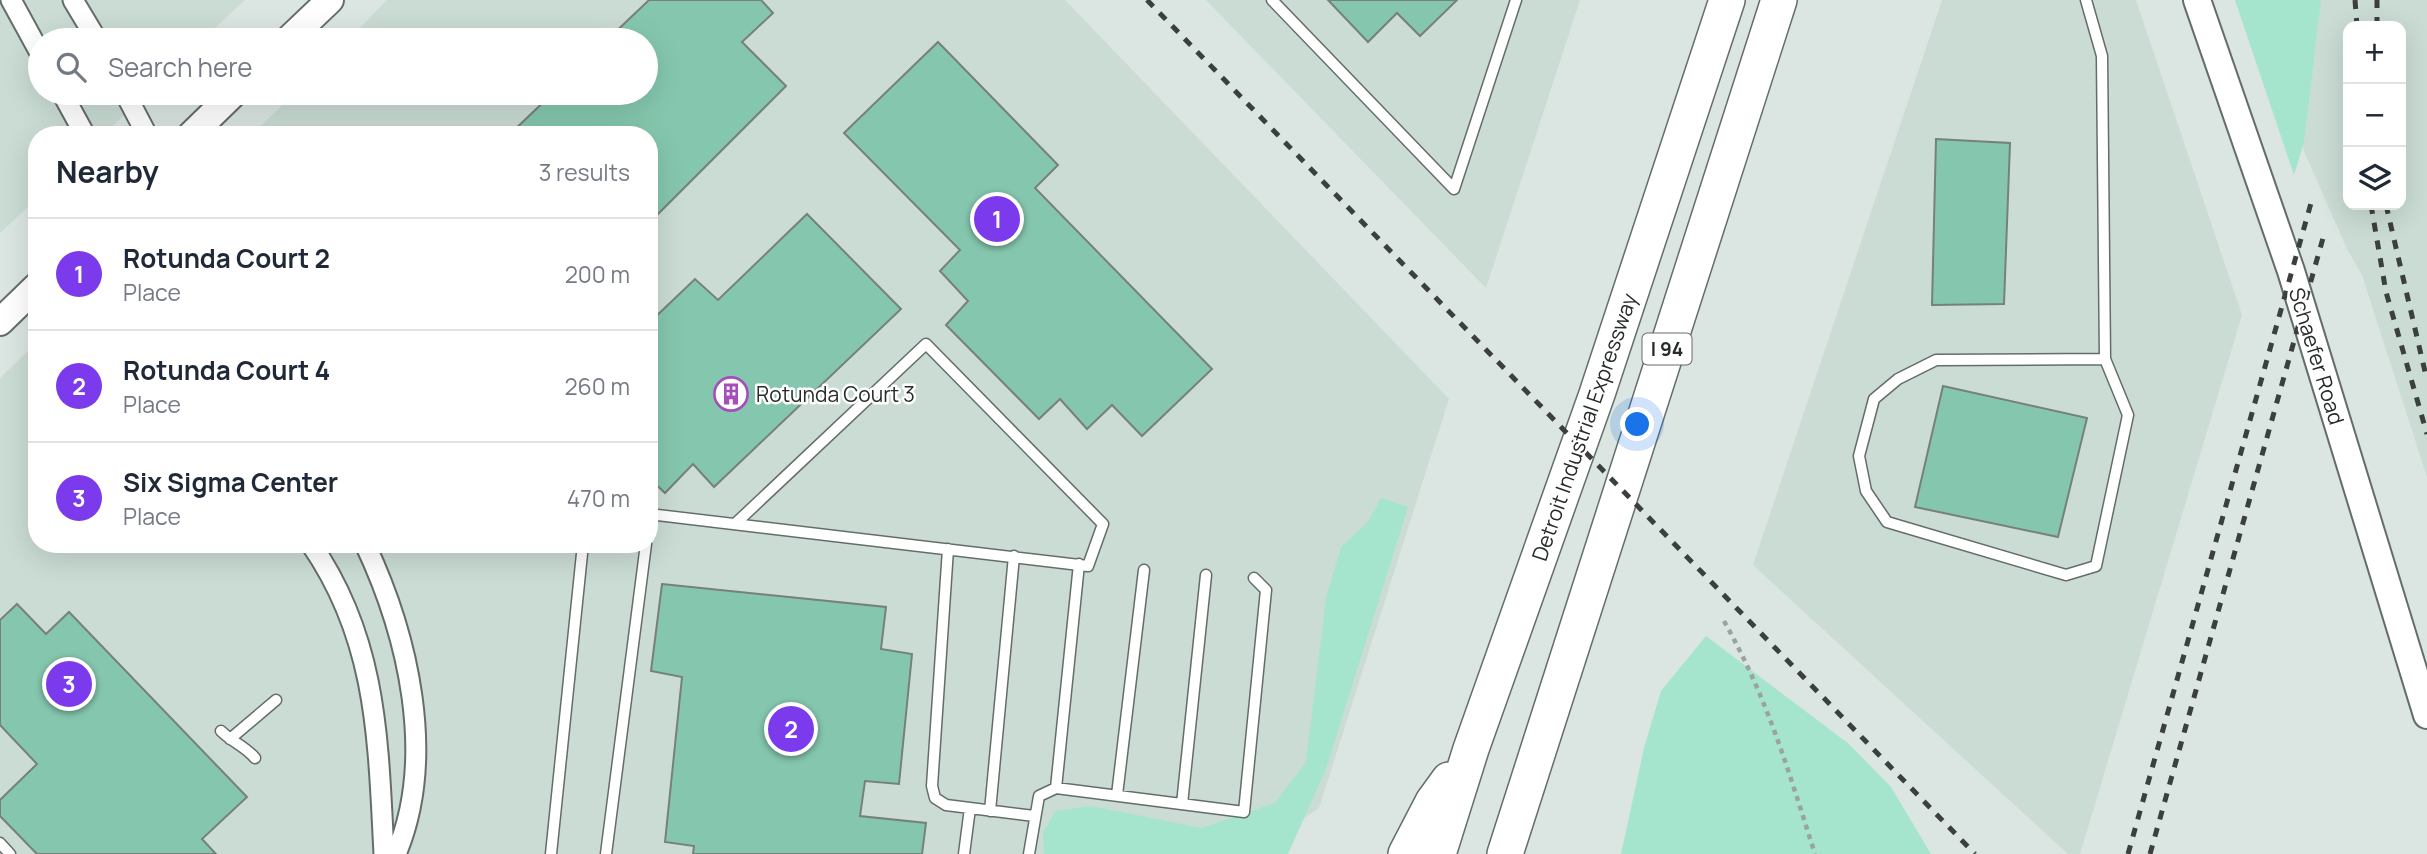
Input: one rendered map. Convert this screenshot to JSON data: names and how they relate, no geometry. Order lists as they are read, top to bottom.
{
  "streets": {
    "highway": ["I 94", "Detroit Industrial Expressway"],
    "main road": ["Schaefer Road"]
  },
  "places": {
    "building": ["Rotunda Court 3"]
  },
  "page": {
    "map_buttons": ["+", "−"],
    "search": "Search here",
    "heading": ["Nearby", "3 results"],
    "pins": ["1", "3", "2"],
    "list": [
      {
        "mark": "1",
        "name": "Rotunda Court 2",
        "note": "Place",
        "value": "200 m"
      },
      {
        "mark": "2",
        "name": "Rotunda Court 4",
        "note": "Place",
        "value": "260 m"
      },
      {
        "mark": "3",
        "name": "Six Sigma Center",
        "note": "Place",
        "value": "470 m"
      }
    ]
  }
}
